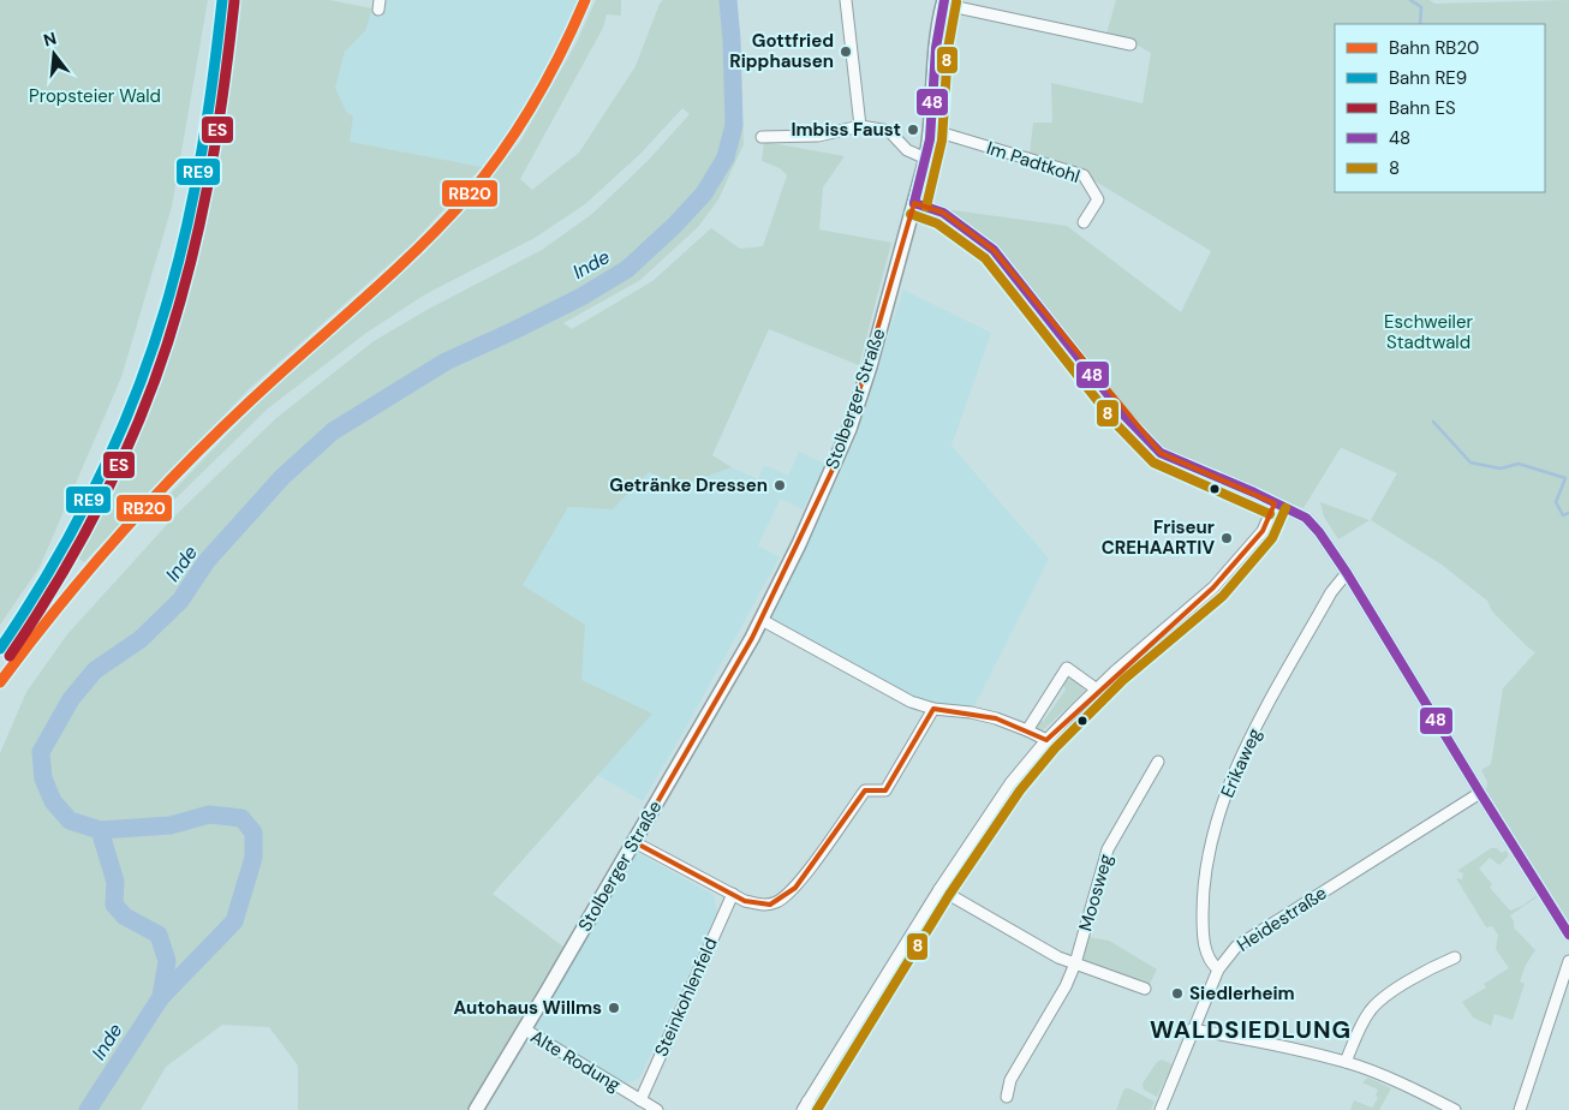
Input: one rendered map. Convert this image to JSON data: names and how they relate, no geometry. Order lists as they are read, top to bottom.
{
  "streets": {
    "main road": ["Stolberger Straße"],
    "street": [
      "Im Padtkohl",
      "Erikaweg",
      "Moosweg",
      "Heidestraße",
      "Steinkohlenfeld",
      "Alte Rodung"
    ]
  },
  "crossings": [
    ["Im Padtkohl", "Stolberger Straße"],
    ["Stolberger Straße", "Alte Rodung"],
    ["Erikaweg", "Heidestraße"],
    ["Steinkohlenfeld", "Alte Rodung"]
  ],
  "districts": ["WALDSIEDLUNG"],
  "water": ["Inde"],
  "parks": ["Propsteier Wald", "Eschweiler Stadtwald"],
  "places": [
    "Gottfried Ripphausen",
    "Imbiss Faust",
    "Getränke Dressen",
    "Friseur CREHAARTIV",
    "Siedlerheim",
    "Autohaus Willms"
  ],
  "lines": [
    "rail line RB20",
    "rail line RE9",
    "transit line 48",
    "rail line ES",
    "transit line 8"
  ],
  "legend": [
    "Bahn RB20",
    "Bahn RE9",
    "Bahn ES",
    "48",
    "8"
  ],
  "north": "top"
}
